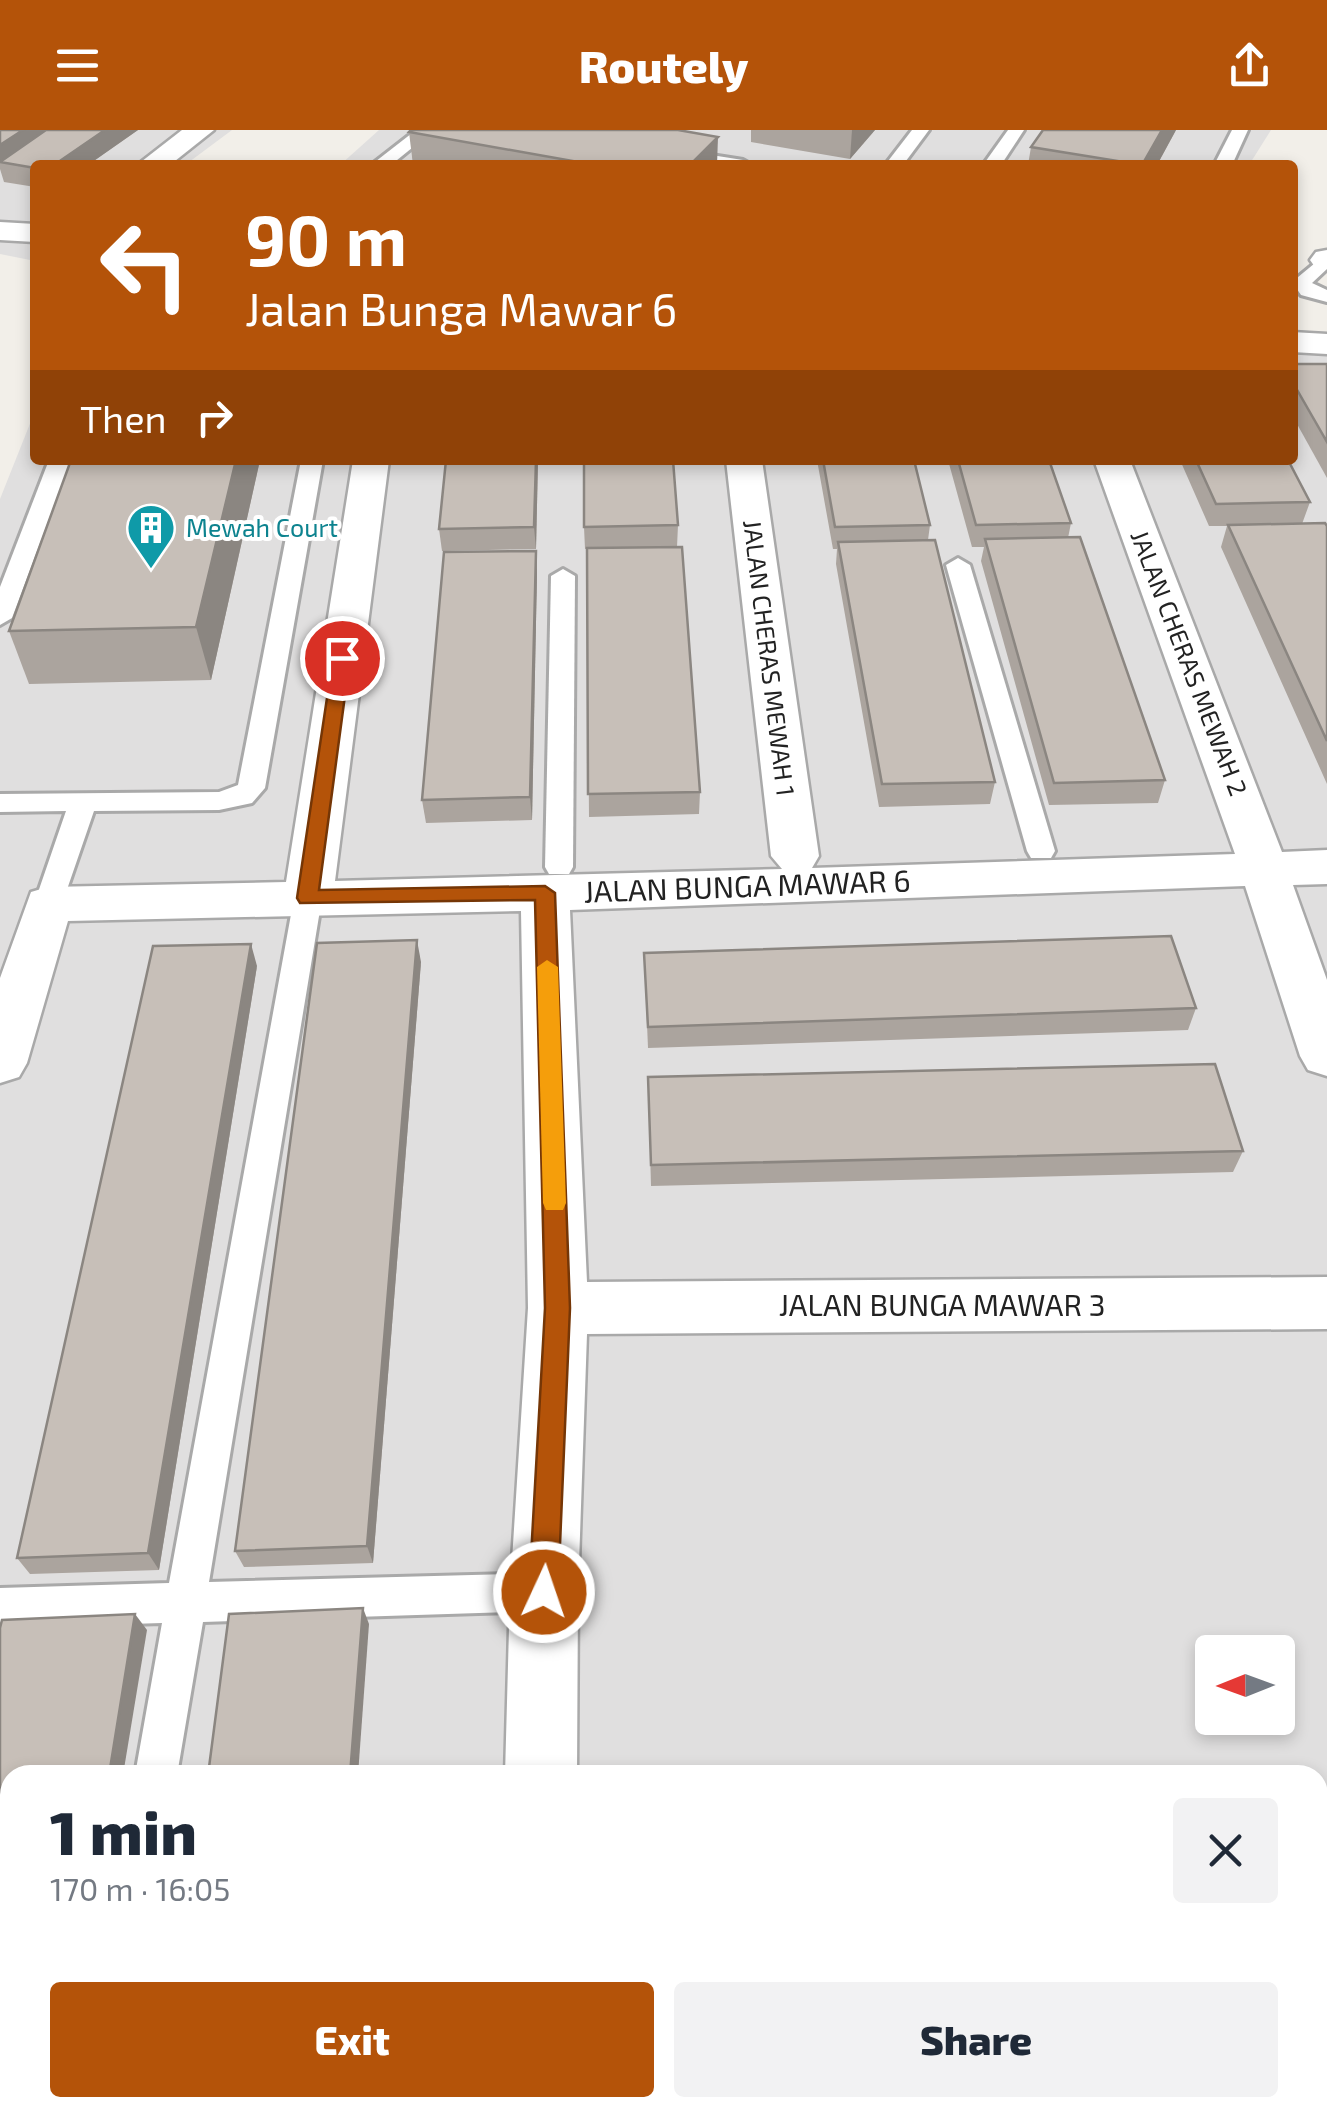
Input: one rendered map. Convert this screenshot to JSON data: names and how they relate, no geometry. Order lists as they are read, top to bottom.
{
  "streets": {
    "street": [
      "JALAN CHERAS MEWAH 1",
      "JALAN CHERAS MEWAH 2",
      "JALAN BUNGA MAWAR 6",
      "JALAN BUNGA MAWAR 3"
    ]
  },
  "crossings": [
    ["JALAN CHERAS MEWAH 2", "JALAN BUNGA MAWAR 6"]
  ],
  "places": {
    "building": ["Mewah Court"]
  },
  "north": "left",
  "page": {
    "header": "Routely",
    "turn": ["90 m", "Jalan Bunga Mawar 6"],
    "then": "Then",
    "heading": ["1 min", "170 m · 16:05"],
    "buttons": ["Exit", "Share"]
  }
}
